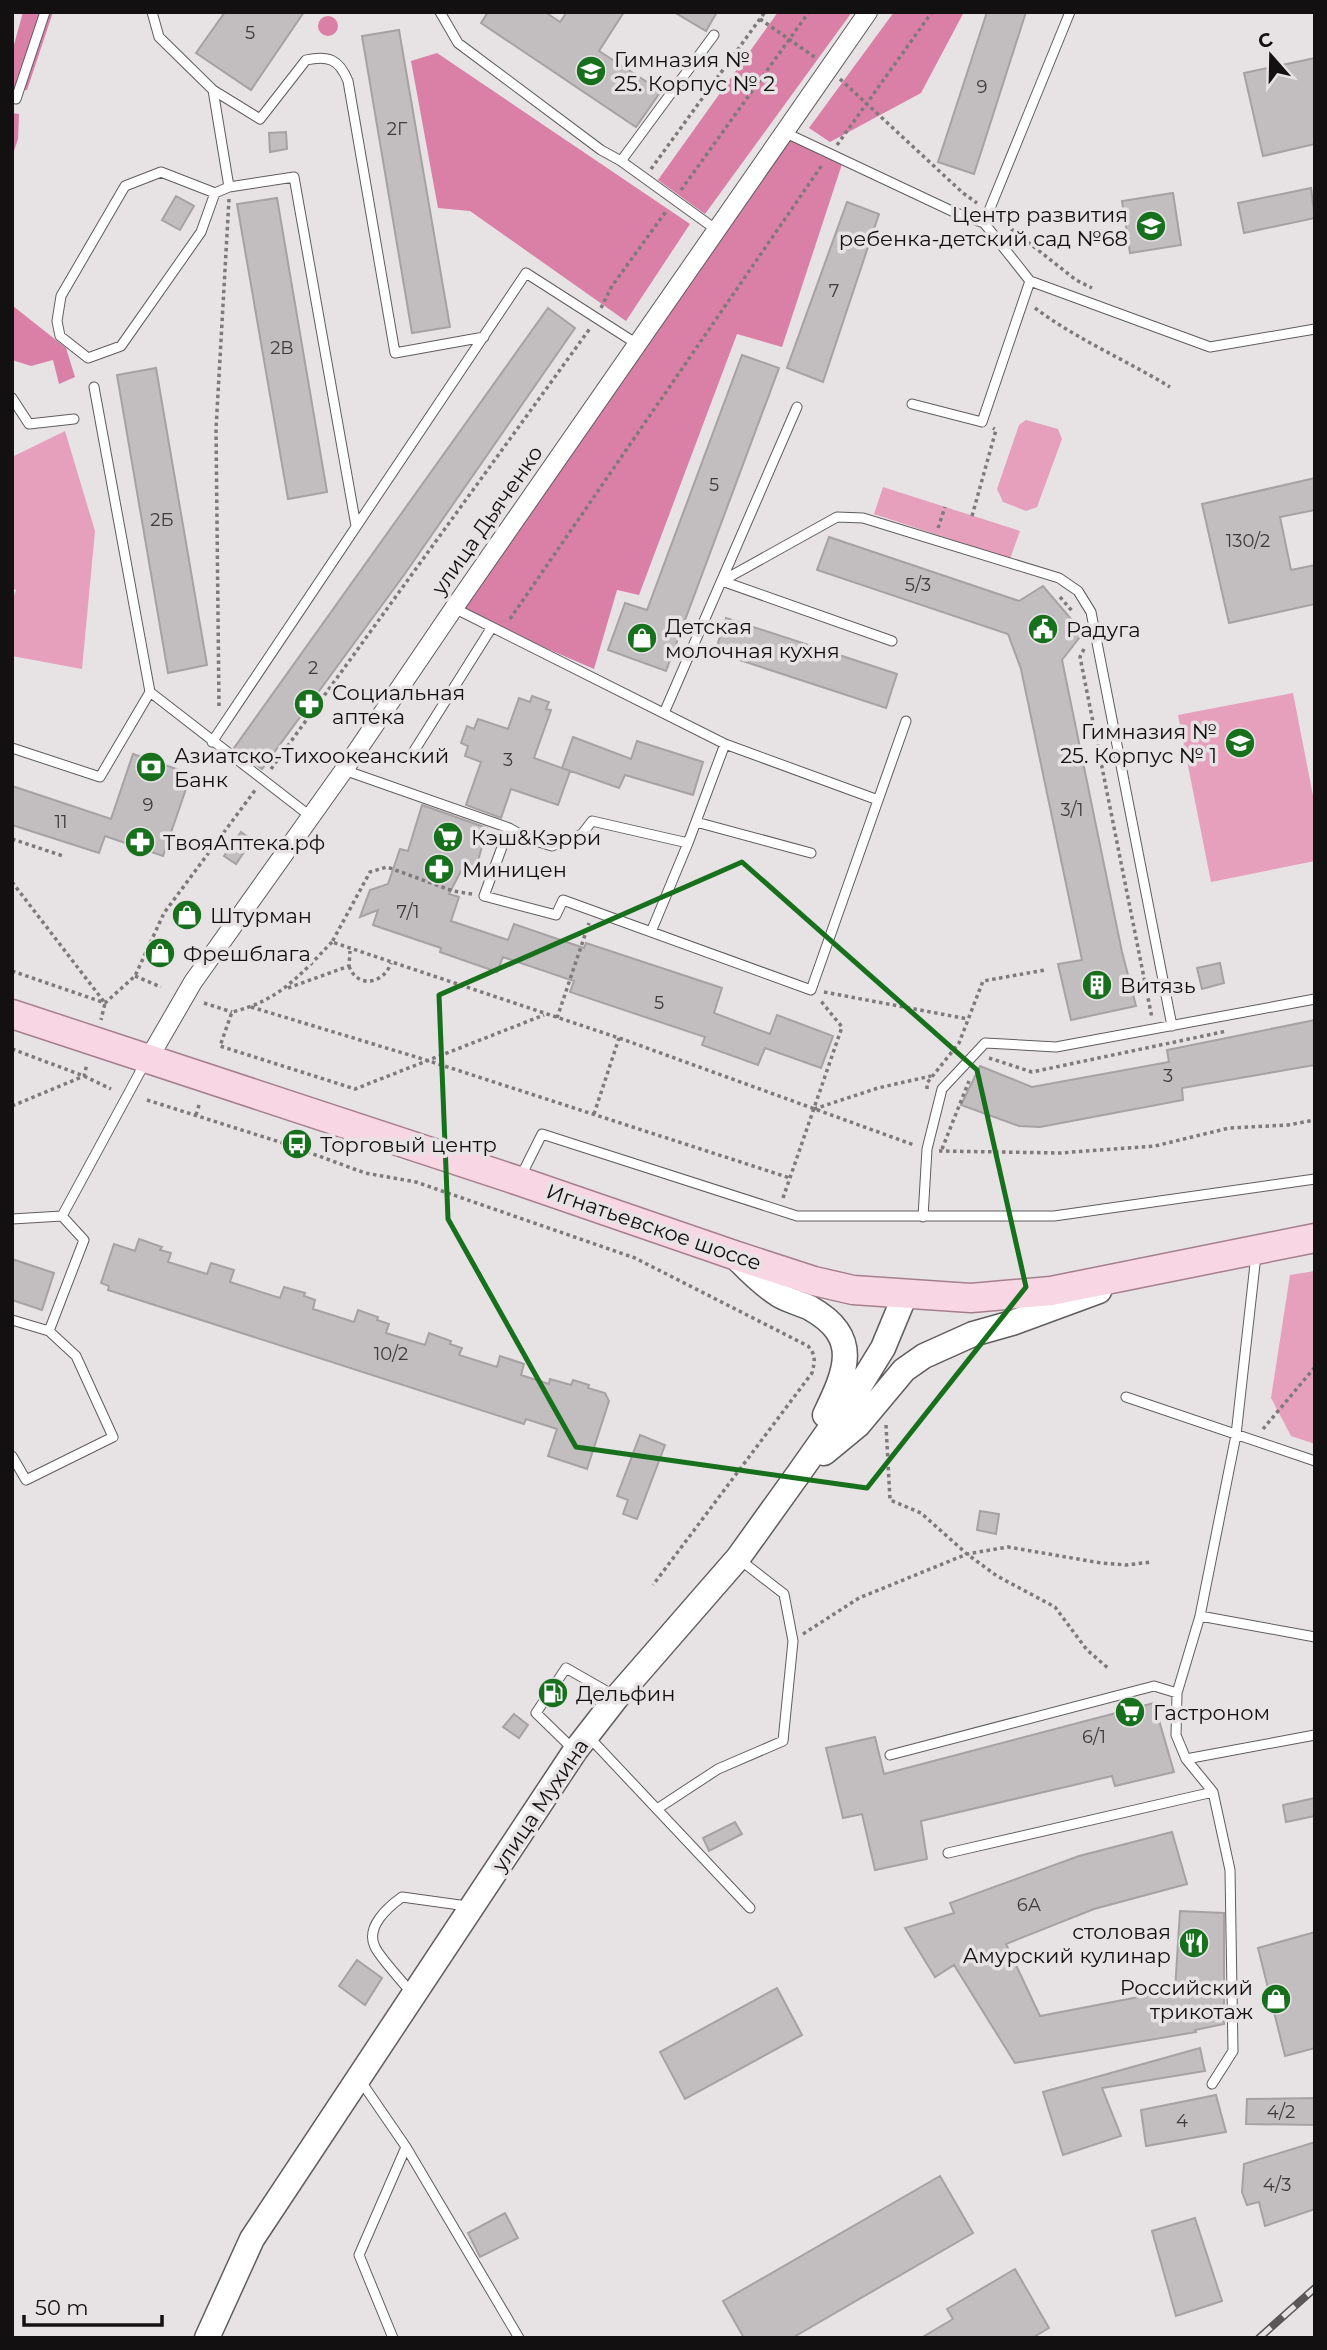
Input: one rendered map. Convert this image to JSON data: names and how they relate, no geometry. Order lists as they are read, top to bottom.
{
  "streets": {
    "main road": ["Игнатьевское шоссе", "улица Мухина"],
    "street": ["улица Дьяченко"]
  },
  "crossings": [
    ["улица Дьяченко", "Игнатьевское шоссе"],
    ["Игнатьевское шоссе", "улица Мухина"]
  ],
  "places": {
    "school or university": ["Гимназия № 25. Корпус № 2", "Центр развития ребенка-детский сад №68", "Гимназия № 25. Корпус № 1"],
    "public building": ["Радуга"],
    "shop": [
      "Детская молочная кухня",
      "Штурман",
      "Фрешблага",
      "Российский трикотаж"
    ],
    "pharmacy": ["Социальная аптека", "ТвояАптека.рф", "Миницен"],
    "bank": ["Азиатско-Тихоокеанский Банк"],
    "supermarket": ["Кэш&Кэрри", "Гастроном"],
    "building": ["Витязь"],
    "bus stop": ["Торговый центр"],
    "fuel station": ["Дельфин"],
    "restaurant": ["столовая Амурский кулинар"]
  },
  "house_numbers": [
    "5",
    "9",
    "2Г",
    "7",
    "2В",
    "5",
    "2Б",
    "130/2",
    "5/3",
    "2",
    "3",
    "9",
    "3/1",
    "11",
    "7/1",
    "5",
    "3",
    "10/2",
    "6/1",
    "6А",
    "4/2",
    "4",
    "4/3"
  ],
  "scale_bar": "50 m",
  "north": "top"
}
